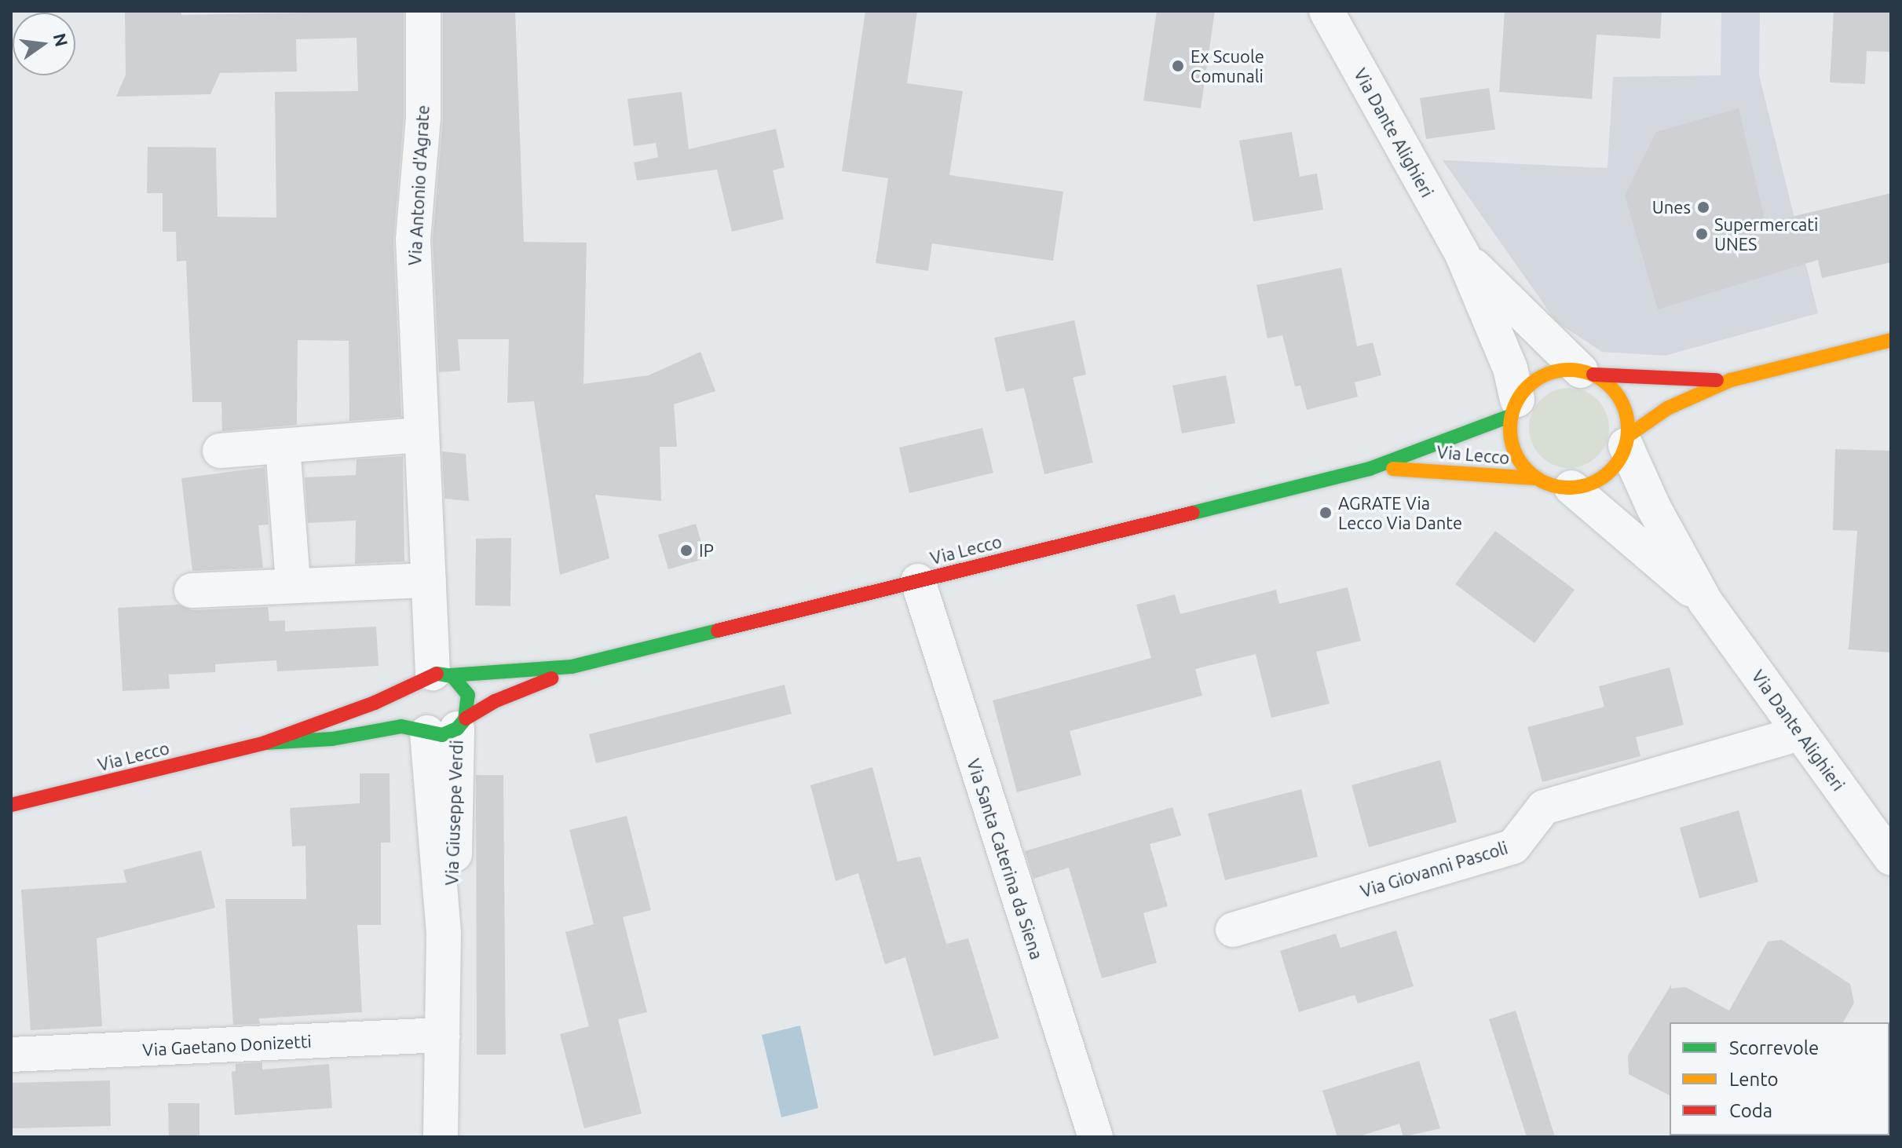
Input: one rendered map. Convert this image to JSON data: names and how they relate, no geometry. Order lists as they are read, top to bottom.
{
  "streets": {
    "street": [
      "Via Dante Alighieri",
      "Via Antonio d'Agrate",
      "Via Lecco",
      "Via Giuseppe Verdi",
      "Via Santa Caterina da Siena",
      "Via Giovanni Pascoli",
      "Via Gaetano Donizetti"
    ]
  },
  "crossings": [
    ["Via Dante Alighieri", "Via Lecco"],
    ["Via Dante Alighieri", "Via Giovanni Pascoli"],
    ["Via Antonio d'Agrate", "Via Lecco"],
    ["Via Lecco", "Via Giuseppe Verdi"],
    ["Via Lecco", "Via Santa Caterina da Siena"],
    ["Via Giuseppe Verdi", "Via Gaetano Donizetti"]
  ],
  "places": [
    "Ex Scuole Comunali",
    "Unes",
    "Supermercati UNES",
    "AGRATE Via Lecco Via Dante",
    "IP"
  ],
  "legend": ["Scorrevole", "Lento", "Coda"],
  "north": "right"
}
